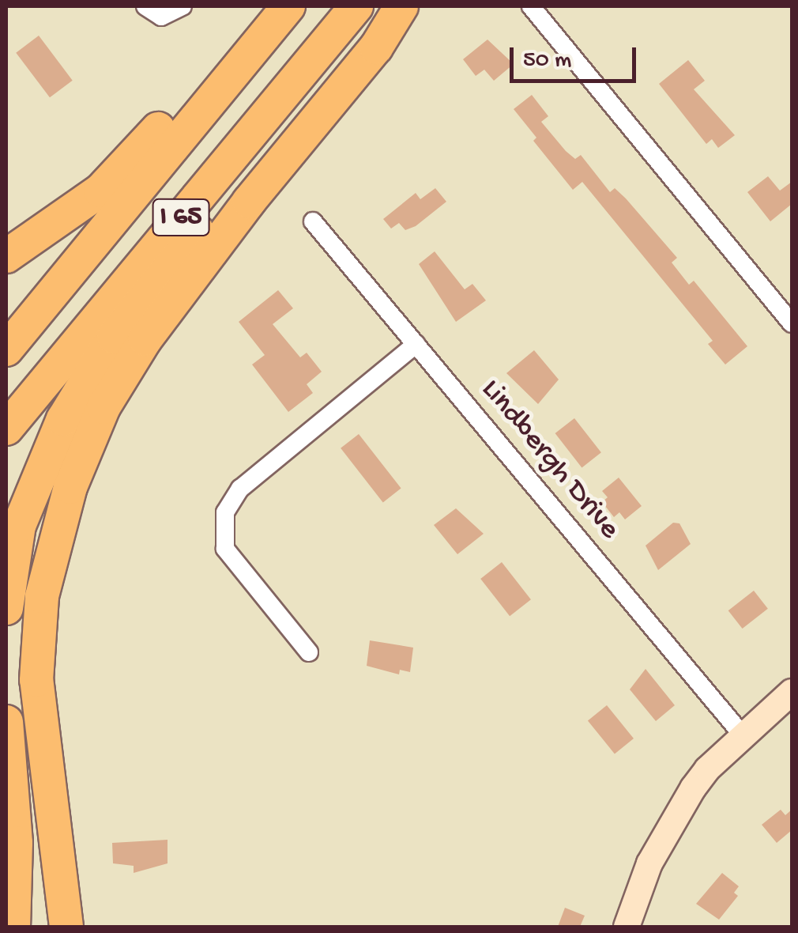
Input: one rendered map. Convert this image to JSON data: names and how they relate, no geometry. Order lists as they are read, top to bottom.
{
  "streets": {
    "highway": ["I 65"],
    "street": ["Lindbergh Drive"]
  },
  "scale_bar": "50 m"
}
